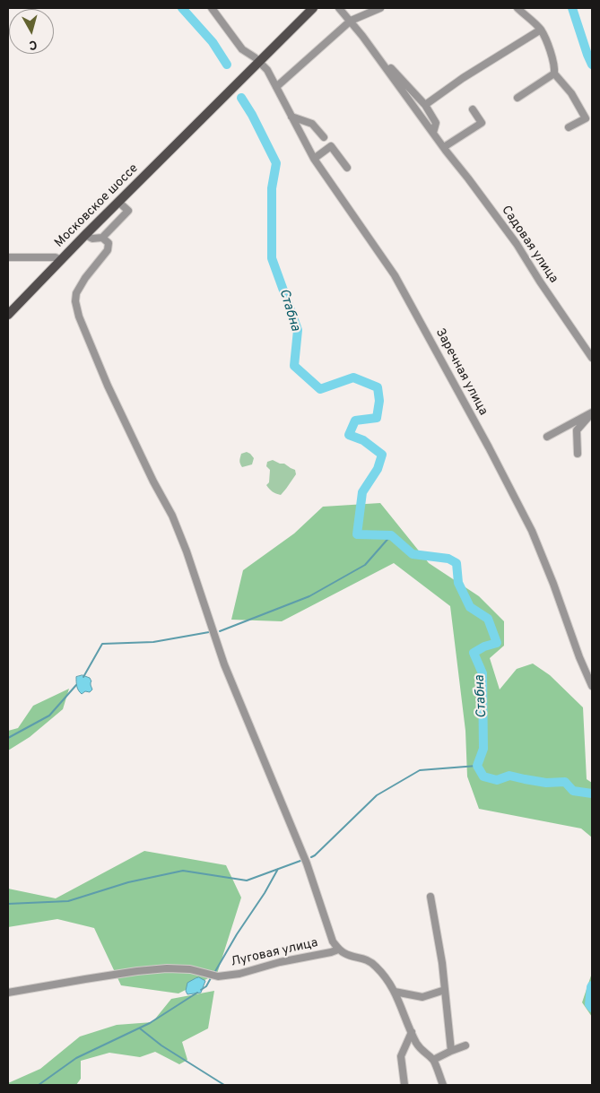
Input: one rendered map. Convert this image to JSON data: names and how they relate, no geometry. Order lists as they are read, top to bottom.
{
  "streets": {
    "main road": ["Московское шоссе"],
    "street": ["Садовая улица", "Заречная улица", "Луговая улица"]
  },
  "crossings": [
    ["Московское шоссе", "Заречная улица"]
  ],
  "water": ["Стабна"],
  "north": "bottom"
}
